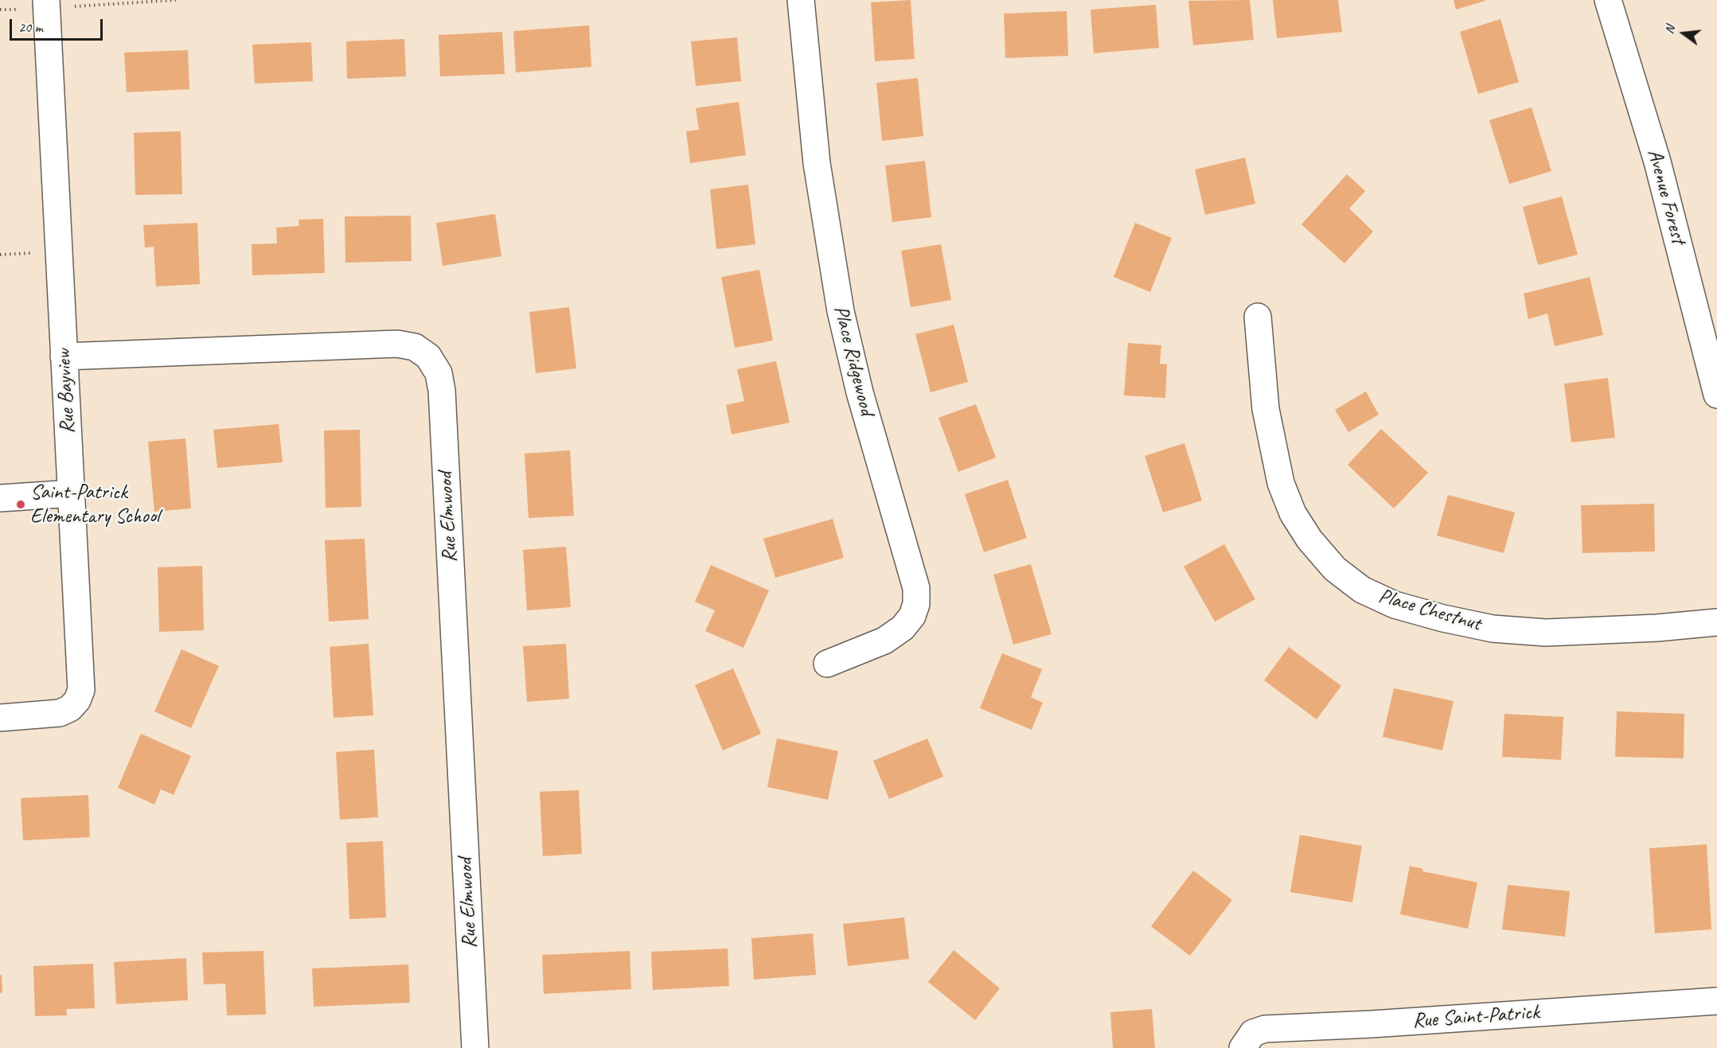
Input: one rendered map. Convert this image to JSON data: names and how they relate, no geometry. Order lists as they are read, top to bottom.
{
  "streets": {
    "street": [
      "Avenue Forest",
      "Place Ridgewood",
      "Rue Bayview",
      "Rue Elmwood",
      "Place Chestnut",
      "Rue Saint-Patrick"
    ]
  },
  "crossings": [
    ["Rue Bayview", "Rue Elmwood"]
  ],
  "places": ["Saint-Patrick Elementary School"],
  "scale_bar": "20 m",
  "north": "left"
}
